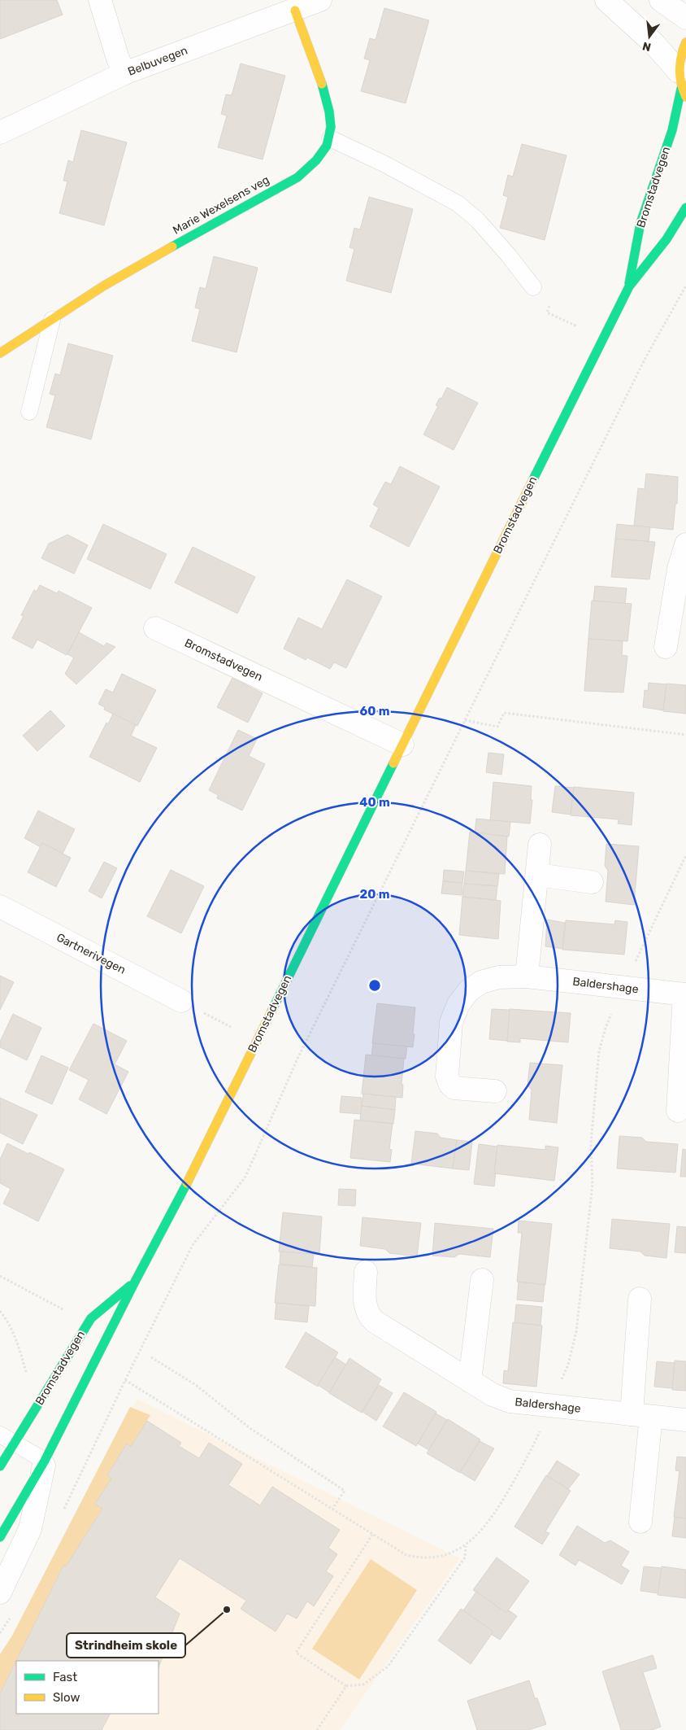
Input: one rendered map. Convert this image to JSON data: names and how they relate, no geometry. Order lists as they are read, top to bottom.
{
  "streets": {
    "main road": ["Bromstadvegen", "Marie Wexelsens veg"],
    "street": ["Belbuvegen", "Gartnerivegen", "Baldershage"]
  },
  "places": ["Strindheim skole"],
  "legend": ["Fast", "Slow"],
  "north": "bottom",
  "rings": ["60 m", "40 m", "20 m"]
}
